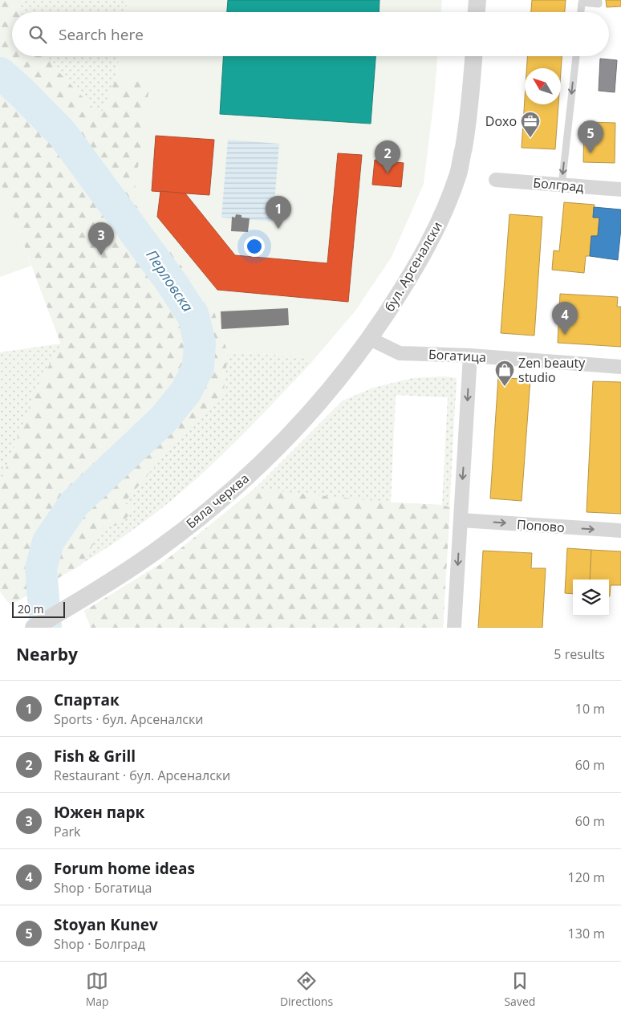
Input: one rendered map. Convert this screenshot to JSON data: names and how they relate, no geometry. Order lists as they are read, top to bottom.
{
  "streets": {
    "street": [
      "Болград",
      "бул. Арсеналски",
      "Богатица",
      "Бяла черква",
      "Попово"
    ]
  },
  "crossings": [
    ["бул. Арсеналски", "Богатица"],
    ["бул. Арсеналски", "Бяла черква"],
    ["Богатица", "Бяла черква"]
  ],
  "one_way": ["Попово"],
  "water": ["Перловска"],
  "places": {
    "office": ["Doxo"],
    "shop": ["Zen beauty studio"]
  },
  "scale_bar": "20 m",
  "north": "top left",
  "page": {
    "search": "Search here",
    "pins": [
      "5",
      "2",
      "1",
      "3",
      "4"
    ],
    "scale": "20 m",
    "heading": ["Nearby", "5 results"],
    "list": [
      {
        "mark": "1",
        "name": "Спартак",
        "note": "Sports · бул. Арсеналски",
        "value": "10 m"
      },
      {
        "mark": "2",
        "name": "Fish & Grill",
        "note": "Restaurant · бул. Арсеналски",
        "value": "60 m"
      },
      {
        "mark": "3",
        "name": "Южен парк",
        "note": "Park",
        "value": "60 m"
      },
      {
        "mark": "4",
        "name": "Forum home ideas",
        "note": "Shop · Богатица",
        "value": "120 m"
      },
      {
        "mark": "5",
        "name": "Stoyan Kunev",
        "note": "Shop · Болград",
        "value": "130 m"
      }
    ],
    "nav": ["Map", "Directions", "Saved"]
  }
}
